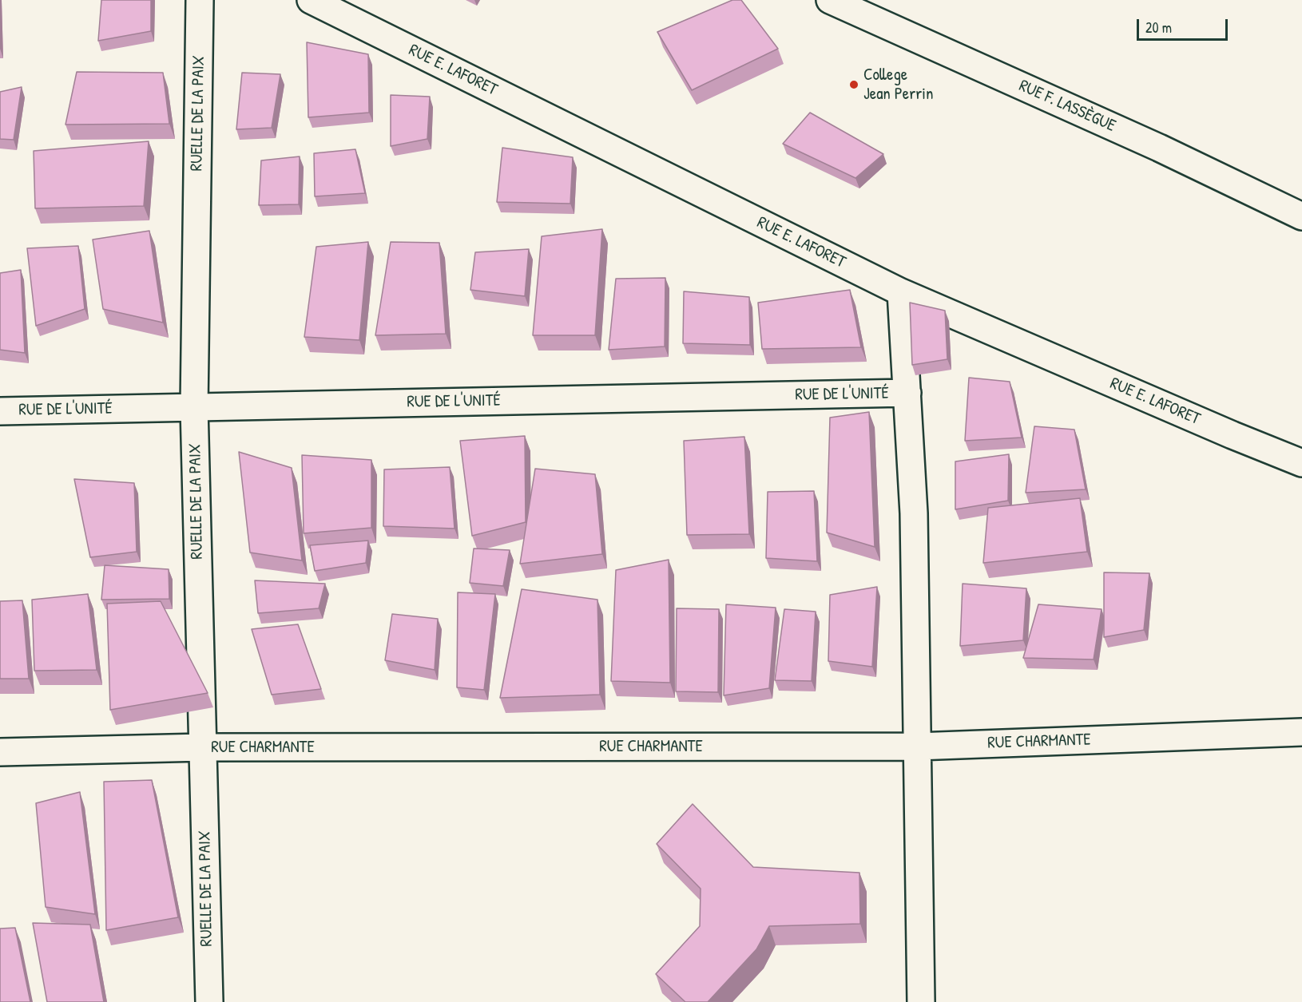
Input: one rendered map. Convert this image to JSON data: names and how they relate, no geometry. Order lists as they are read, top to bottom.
{
  "streets": {
    "street": [
      "RUE E. LAFORET",
      "RUE F. LASSÈGUE",
      "RUELLE DE LA PAIX",
      "RUE DE L'UNITÉ",
      "RUE CHARMANTE"
    ]
  },
  "crossings": [
    ["RUELLE DE LA PAIX", "RUE DE L'UNITÉ"],
    ["RUELLE DE LA PAIX", "RUE CHARMANTE"]
  ],
  "places": ["College Jean Perrin"],
  "scale_bar": "20 m"
}
